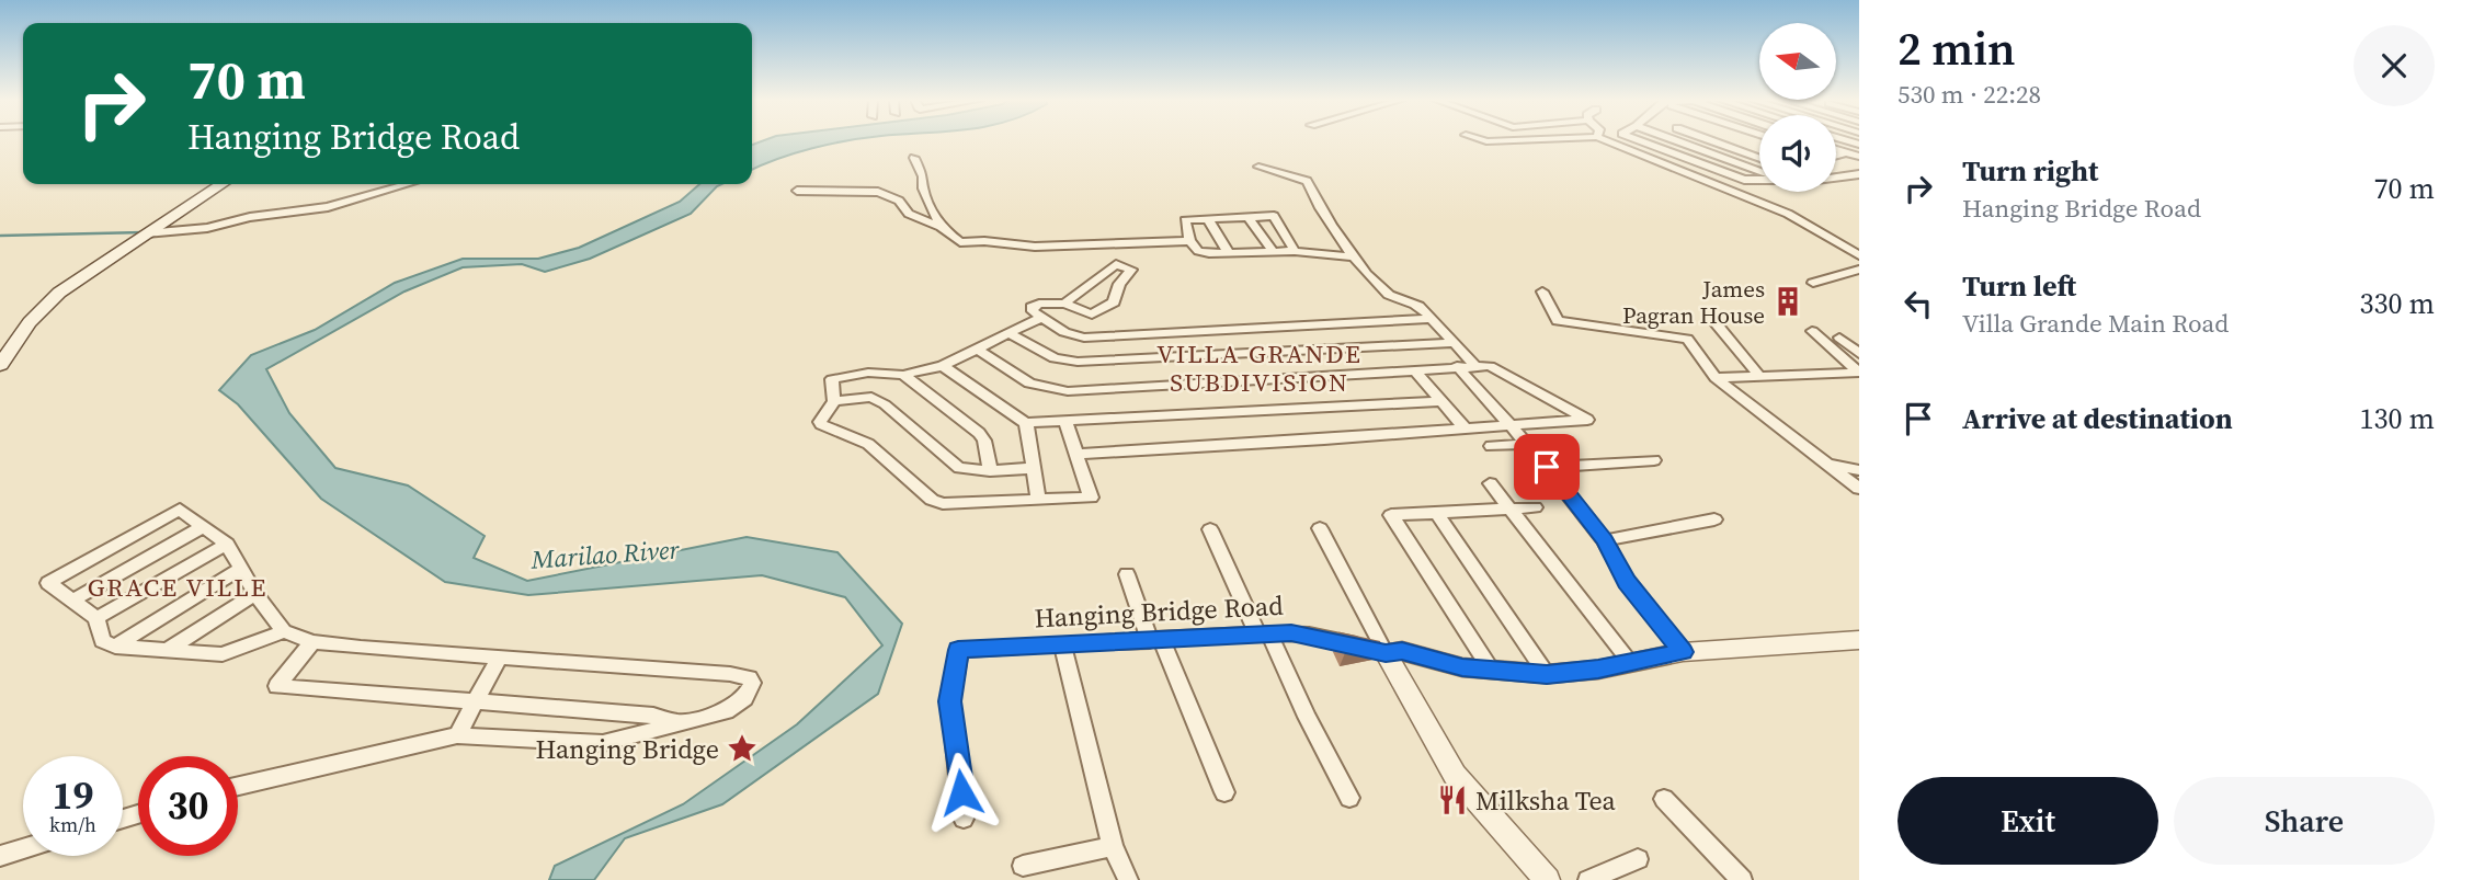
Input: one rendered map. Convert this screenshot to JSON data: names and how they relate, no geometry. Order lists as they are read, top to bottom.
{
  "streets": {
    "street": ["Hanging Bridge Road"]
  },
  "districts": ["VILLA GRANDE SUBDIVISION", "GRACE VILLE"],
  "water": ["Marilao River"],
  "places": {
    "building": ["James Pagran House"],
    "place": ["Hanging Bridge"],
    "restaurant": ["Milksha Tea"]
  },
  "north": "left",
  "page": {
    "heading": ["2 min", "530 m · 22:28"],
    "turn": ["70 m", "Hanging Bridge Road"],
    "list": [
      {
        "name": "Turn right",
        "note": "Hanging Bridge Road",
        "value": "70 m"
      },
      {
        "name": "Turn left",
        "note": "Villa Grande Main Road",
        "value": "330 m"
      },
      {
        "name": "Arrive at destination",
        "value": "130 m"
      }
    ],
    "speed": "19 km/h",
    "limit": "30",
    "buttons": ["Exit", "Share"]
  }
}
